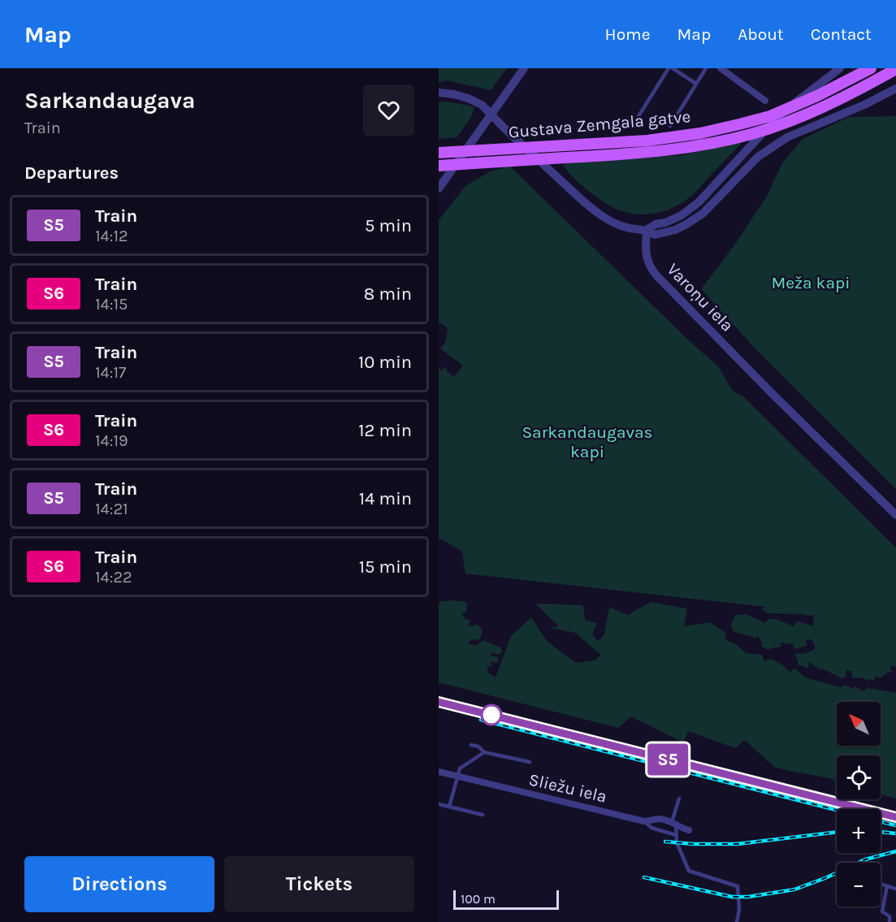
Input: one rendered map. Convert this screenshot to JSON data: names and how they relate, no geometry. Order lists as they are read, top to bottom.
{
  "streets": {
    "main road": ["Gustava Zemgala gatve"],
    "street": ["Varoņu iela", "Sliežu iela"]
  },
  "parks": ["Meža kapi", "Sarkandaugavas kapi"],
  "scale_bar": "100 m",
  "north": "top left",
  "page": {
    "header": "Map",
    "nav": [
      "Home",
      "Map",
      "About",
      "Contact"
    ],
    "heading": [
      ["Sarkandaugava", "Train"],
      "Departures"
    ],
    "on_map": "S5",
    "list": [
      {
        "mark": "S5",
        "name": "Train",
        "note": "14:12",
        "value": "5 min"
      },
      {
        "mark": "S6",
        "name": "Train",
        "note": "14:15",
        "value": "8 min"
      },
      {
        "mark": "S5",
        "name": "Train",
        "note": "14:17",
        "value": "10 min"
      },
      {
        "mark": "S6",
        "name": "Train",
        "note": "14:19",
        "value": "12 min"
      },
      {
        "mark": "S5",
        "name": "Train",
        "note": "14:21",
        "value": "14 min"
      },
      {
        "mark": "S6",
        "name": "Train",
        "note": "14:22",
        "value": "15 min"
      }
    ],
    "map_buttons": ["+", "−"],
    "buttons": ["Directions", "Tickets"],
    "scale": "100 m"
  }
}
